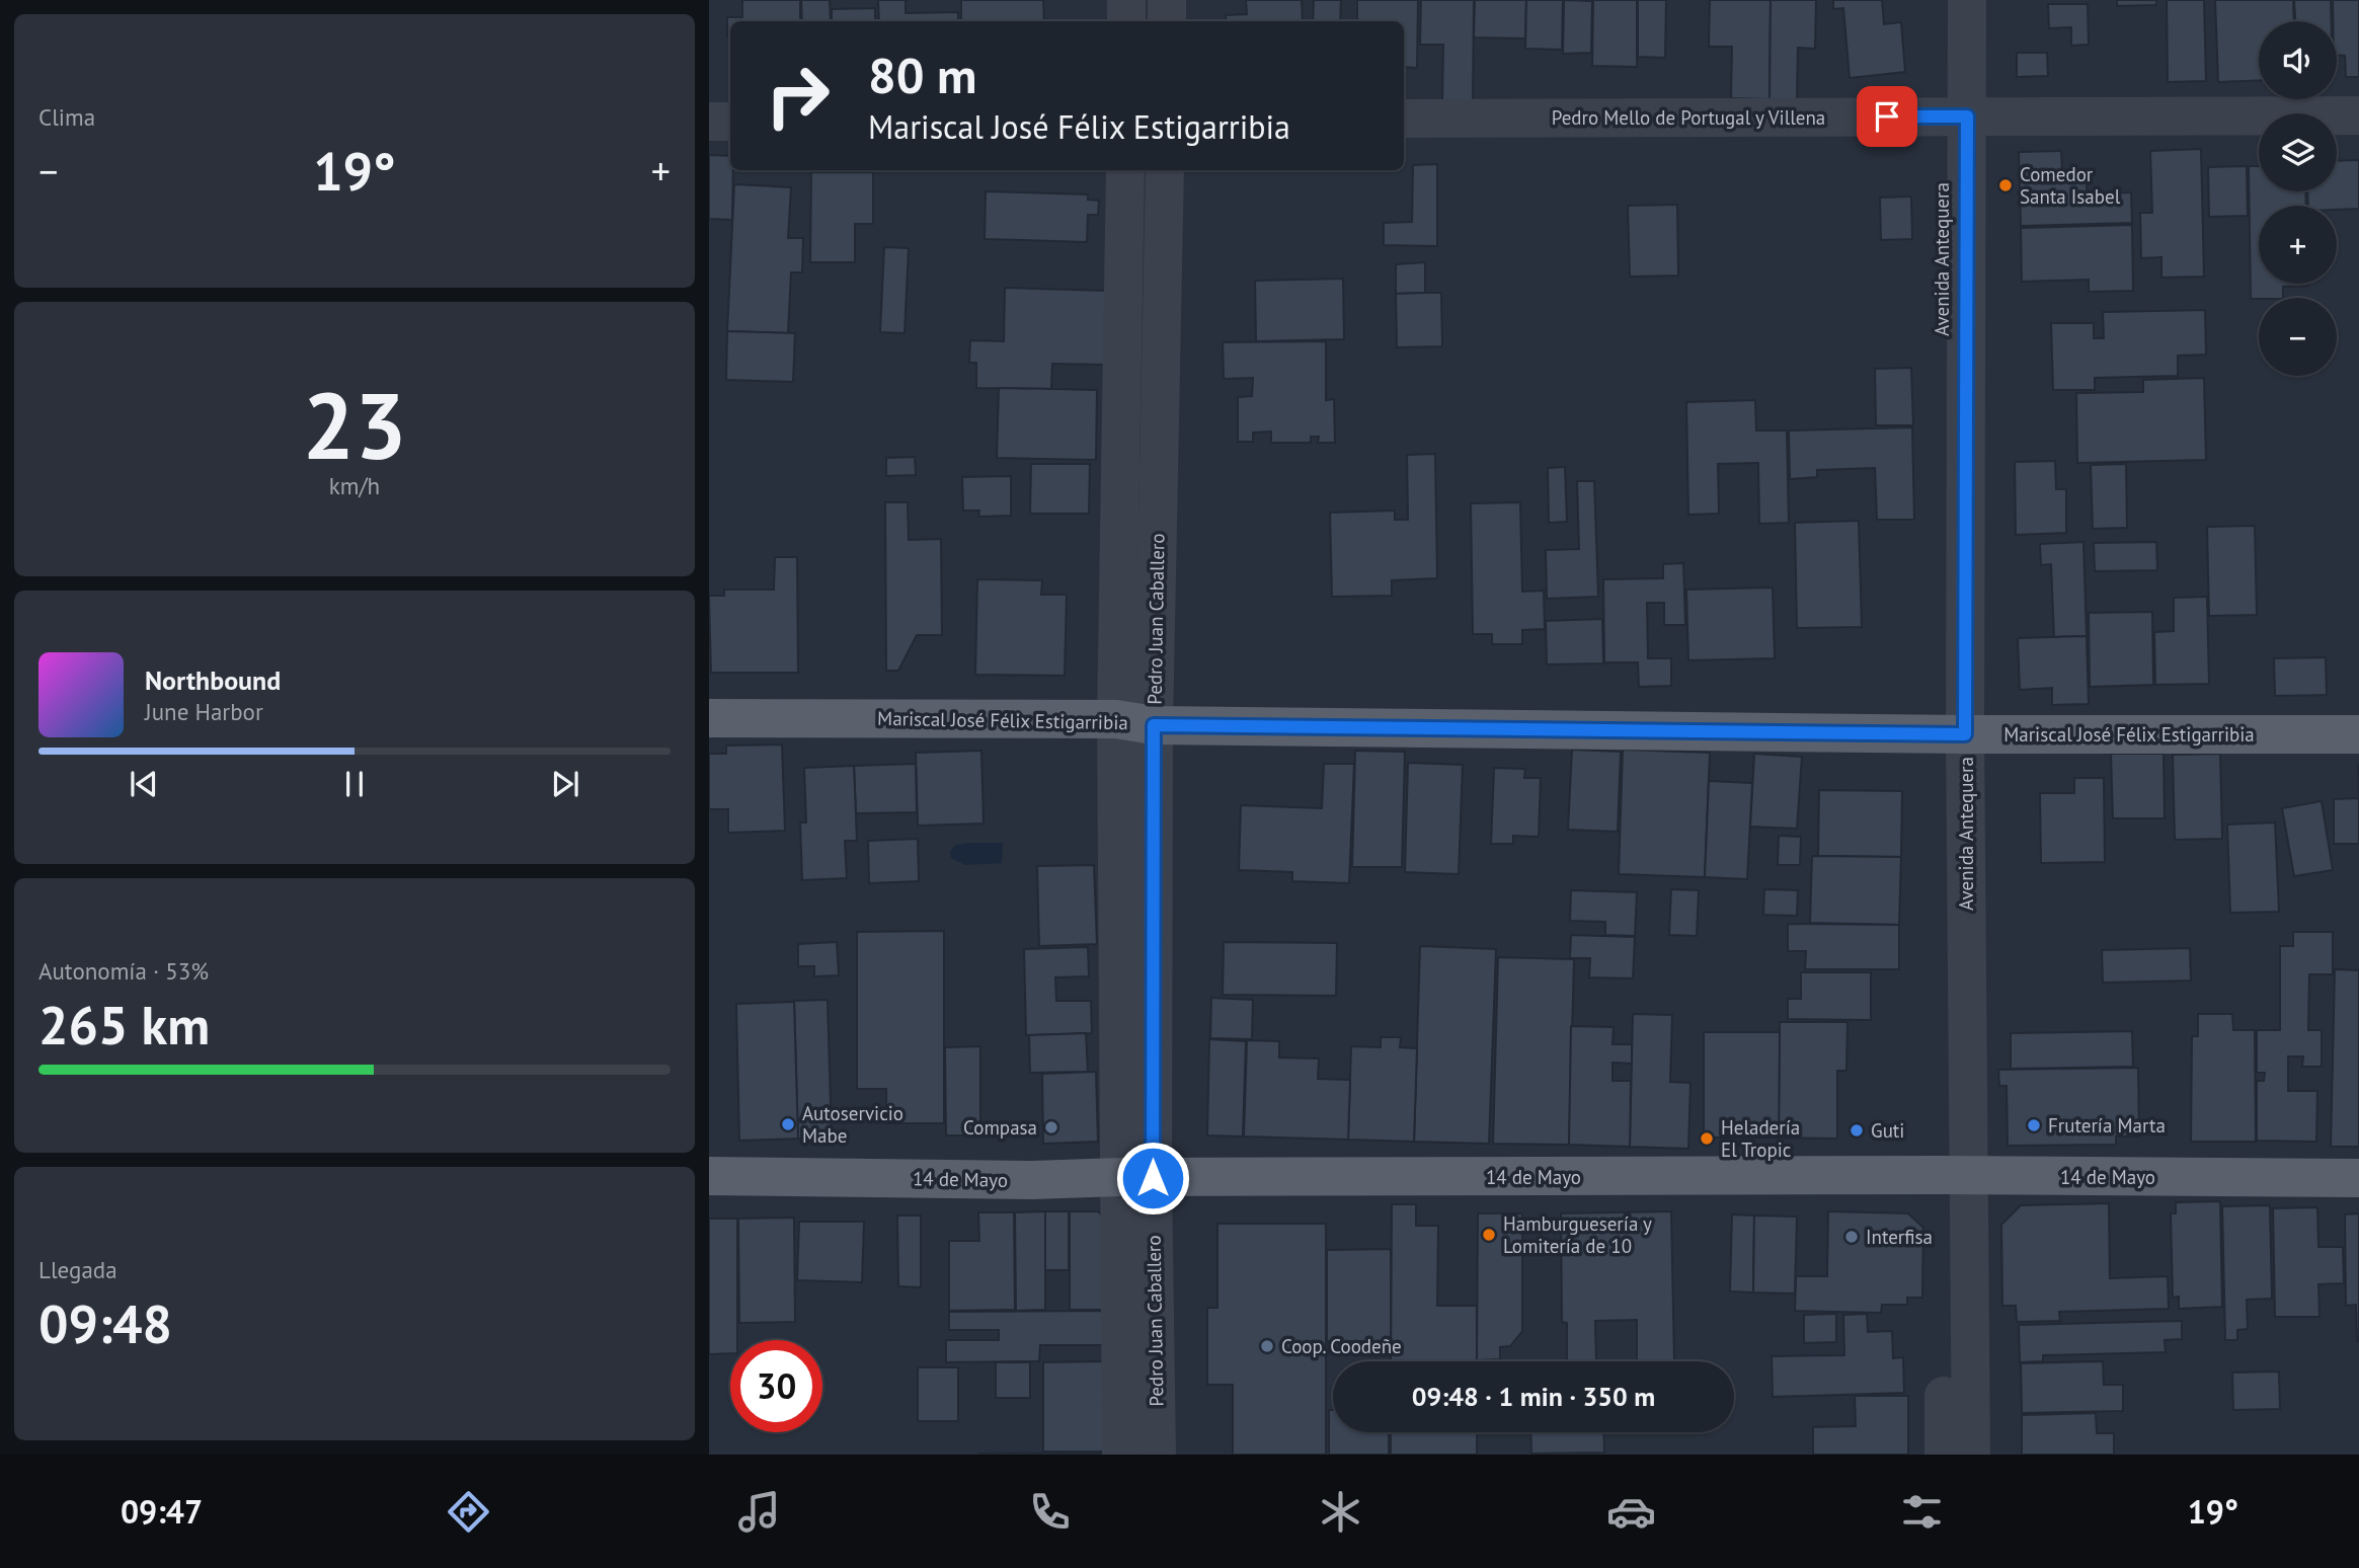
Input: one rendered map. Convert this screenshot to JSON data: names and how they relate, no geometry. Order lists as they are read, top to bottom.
{
  "streets": {
    "main road": ["Mariscal José Félix Estigarribia", "14 de Mayo"],
    "street": ["Pedro Mello de Portugal y Villena", "Avenida Antequera", "Pedro Juan Caballero"]
  },
  "crossings": [
    ["Pedro Mello de Portugal y Villena", "Avenida Antequera"],
    ["Avenida Antequera", "Mariscal José Félix Estigarribia"],
    ["Avenida Antequera", "14 de Mayo"],
    ["Pedro Juan Caballero", "Mariscal José Félix Estigarribia"],
    ["Pedro Juan Caballero", "14 de Mayo"]
  ],
  "places": [
    "Comedor Santa Isabel",
    "Autoservicio Mabe",
    "Frutería Marta",
    "Compasa",
    "Guti",
    "Heladería El Tropic",
    "Hamburguesería y Lomitería de 10",
    "Interfisa",
    "Coop. Coodeñe"
  ],
  "page": {
    "tile": [
      "Clima",
      ["23", "km/h"],
      ["Autonomía · 53%", "265 km"],
      ["Llegada", "09:48"]
    ],
    "map_buttons": ["+", "−"],
    "turn": ["80 m", "Mariscal José Félix Estigarribia"],
    "heat": ["−", "19°", "+"],
    "song": ["Northbound", "June Harbor"],
    "limit": "30",
    "trip": "09:48 · 1 min · 350 m",
    "tabs": ["09:47", "19°"]
  }
}
